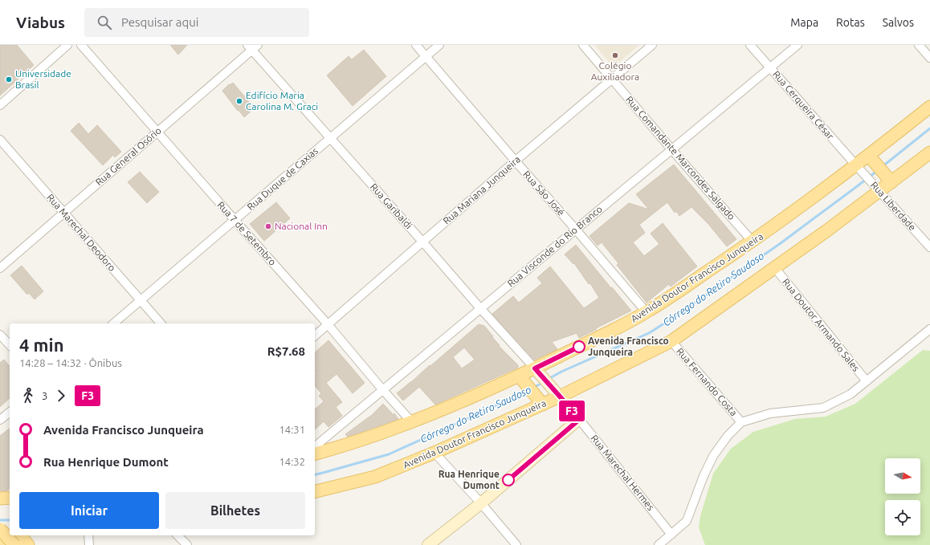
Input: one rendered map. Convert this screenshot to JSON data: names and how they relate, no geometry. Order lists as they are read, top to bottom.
{
  "streets": {
    "main road": ["Avenida Doutor Francisco Junqueira"],
    "street": [
      "Rua Cerqueira César",
      "Rua General Osório",
      "Rua Comandante Marcondes Salgado",
      "Rua Duque de Caxias",
      "Rua Mariana Junqueira",
      "Rua São José",
      "Rua Garibaldi",
      "Rua Liberdade",
      "Rua Marechal Deodoro",
      "Rua 7 de Setembro",
      "Rua Visconde do Rio Branco",
      "Rua Doutor Armando Sales",
      "Rua Fernando Costa",
      "Rua Marechal Hermes"
    ]
  },
  "crossings": [
    ["Rua Cerqueira César", "Rua Liberdade"],
    ["Rua Cerqueira César", "Rua Visconde do Rio Branco"],
    ["Rua Cerqueira César", "Avenida Doutor Francisco Junqueira"],
    ["Rua General Osório", "Rua Garibaldi"],
    ["Rua General Osório", "Rua Marechal Deodoro"],
    ["Rua General Osório", "Rua 7 de Setembro"],
    ["Rua Comandante Marcondes Salgado", "Rua Mariana Junqueira"],
    ["Rua Comandante Marcondes Salgado", "Rua Visconde do Rio Branco"],
    ["Rua Comandante Marcondes Salgado", "Avenida Doutor Francisco Junqueira"],
    ["Rua Duque de Caxias", "Rua São José"],
    ["Rua Duque de Caxias", "Rua Garibaldi"],
    ["Rua Duque de Caxias", "Rua Marechal Deodoro"],
    ["Rua Duque de Caxias", "Rua 7 de Setembro"],
    ["Rua Mariana Junqueira", "Rua São José"],
    ["Rua Mariana Junqueira", "Rua Garibaldi"],
    ["Rua Mariana Junqueira", "Rua 7 de Setembro"],
    ["Rua São José", "Rua Visconde do Rio Branco"],
    ["Rua São José", "Avenida Doutor Francisco Junqueira"],
    ["Rua Garibaldi", "Rua Visconde do Rio Branco"],
    ["Rua Garibaldi", "Avenida Doutor Francisco Junqueira"],
    ["Rua Garibaldi", "Rua Marechal Hermes"],
    ["Rua Liberdade", "Avenida Doutor Francisco Junqueira"],
    ["Rua 7 de Setembro", "Rua Visconde do Rio Branco"],
    ["Rua 7 de Setembro", "Avenida Doutor Francisco Junqueira"],
    ["Avenida Doutor Francisco Junqueira", "Rua Doutor Armando Sales"],
    ["Avenida Doutor Francisco Junqueira", "Rua Fernando Costa"],
    ["Avenida Doutor Francisco Junqueira", "Rua Marechal Hermes"]
  ],
  "water": ["Córrego do Retiro Saudoso"],
  "places": [
    "Colégio Auxiliadora",
    "Universidade Brasil",
    "Edifício Maria Carolina M. Graci",
    "Nacional Inn",
    "Avenida Francisco Junqueira",
    "Rua Henrique Dumont"
  ],
  "lines": ["bus line F3"],
  "north": "right",
  "page": {
    "header": "Viabus",
    "search": "Pesquisar aqui",
    "nav": ["Mapa", "Rotas", "Salvos"],
    "on_map": "F3",
    "heading": ["4 min", "14:28 – 14:32 · Ônibus", "R$7.68"],
    "legs": ["3", "F3"],
    "list": [
      {
        "name": "Avenida Francisco Junqueira",
        "value": "14:31"
      },
      {
        "name": "Rua Henrique Dumont",
        "value": "14:32"
      }
    ],
    "buttons": ["Iniciar", "Bilhetes"]
  }
}
